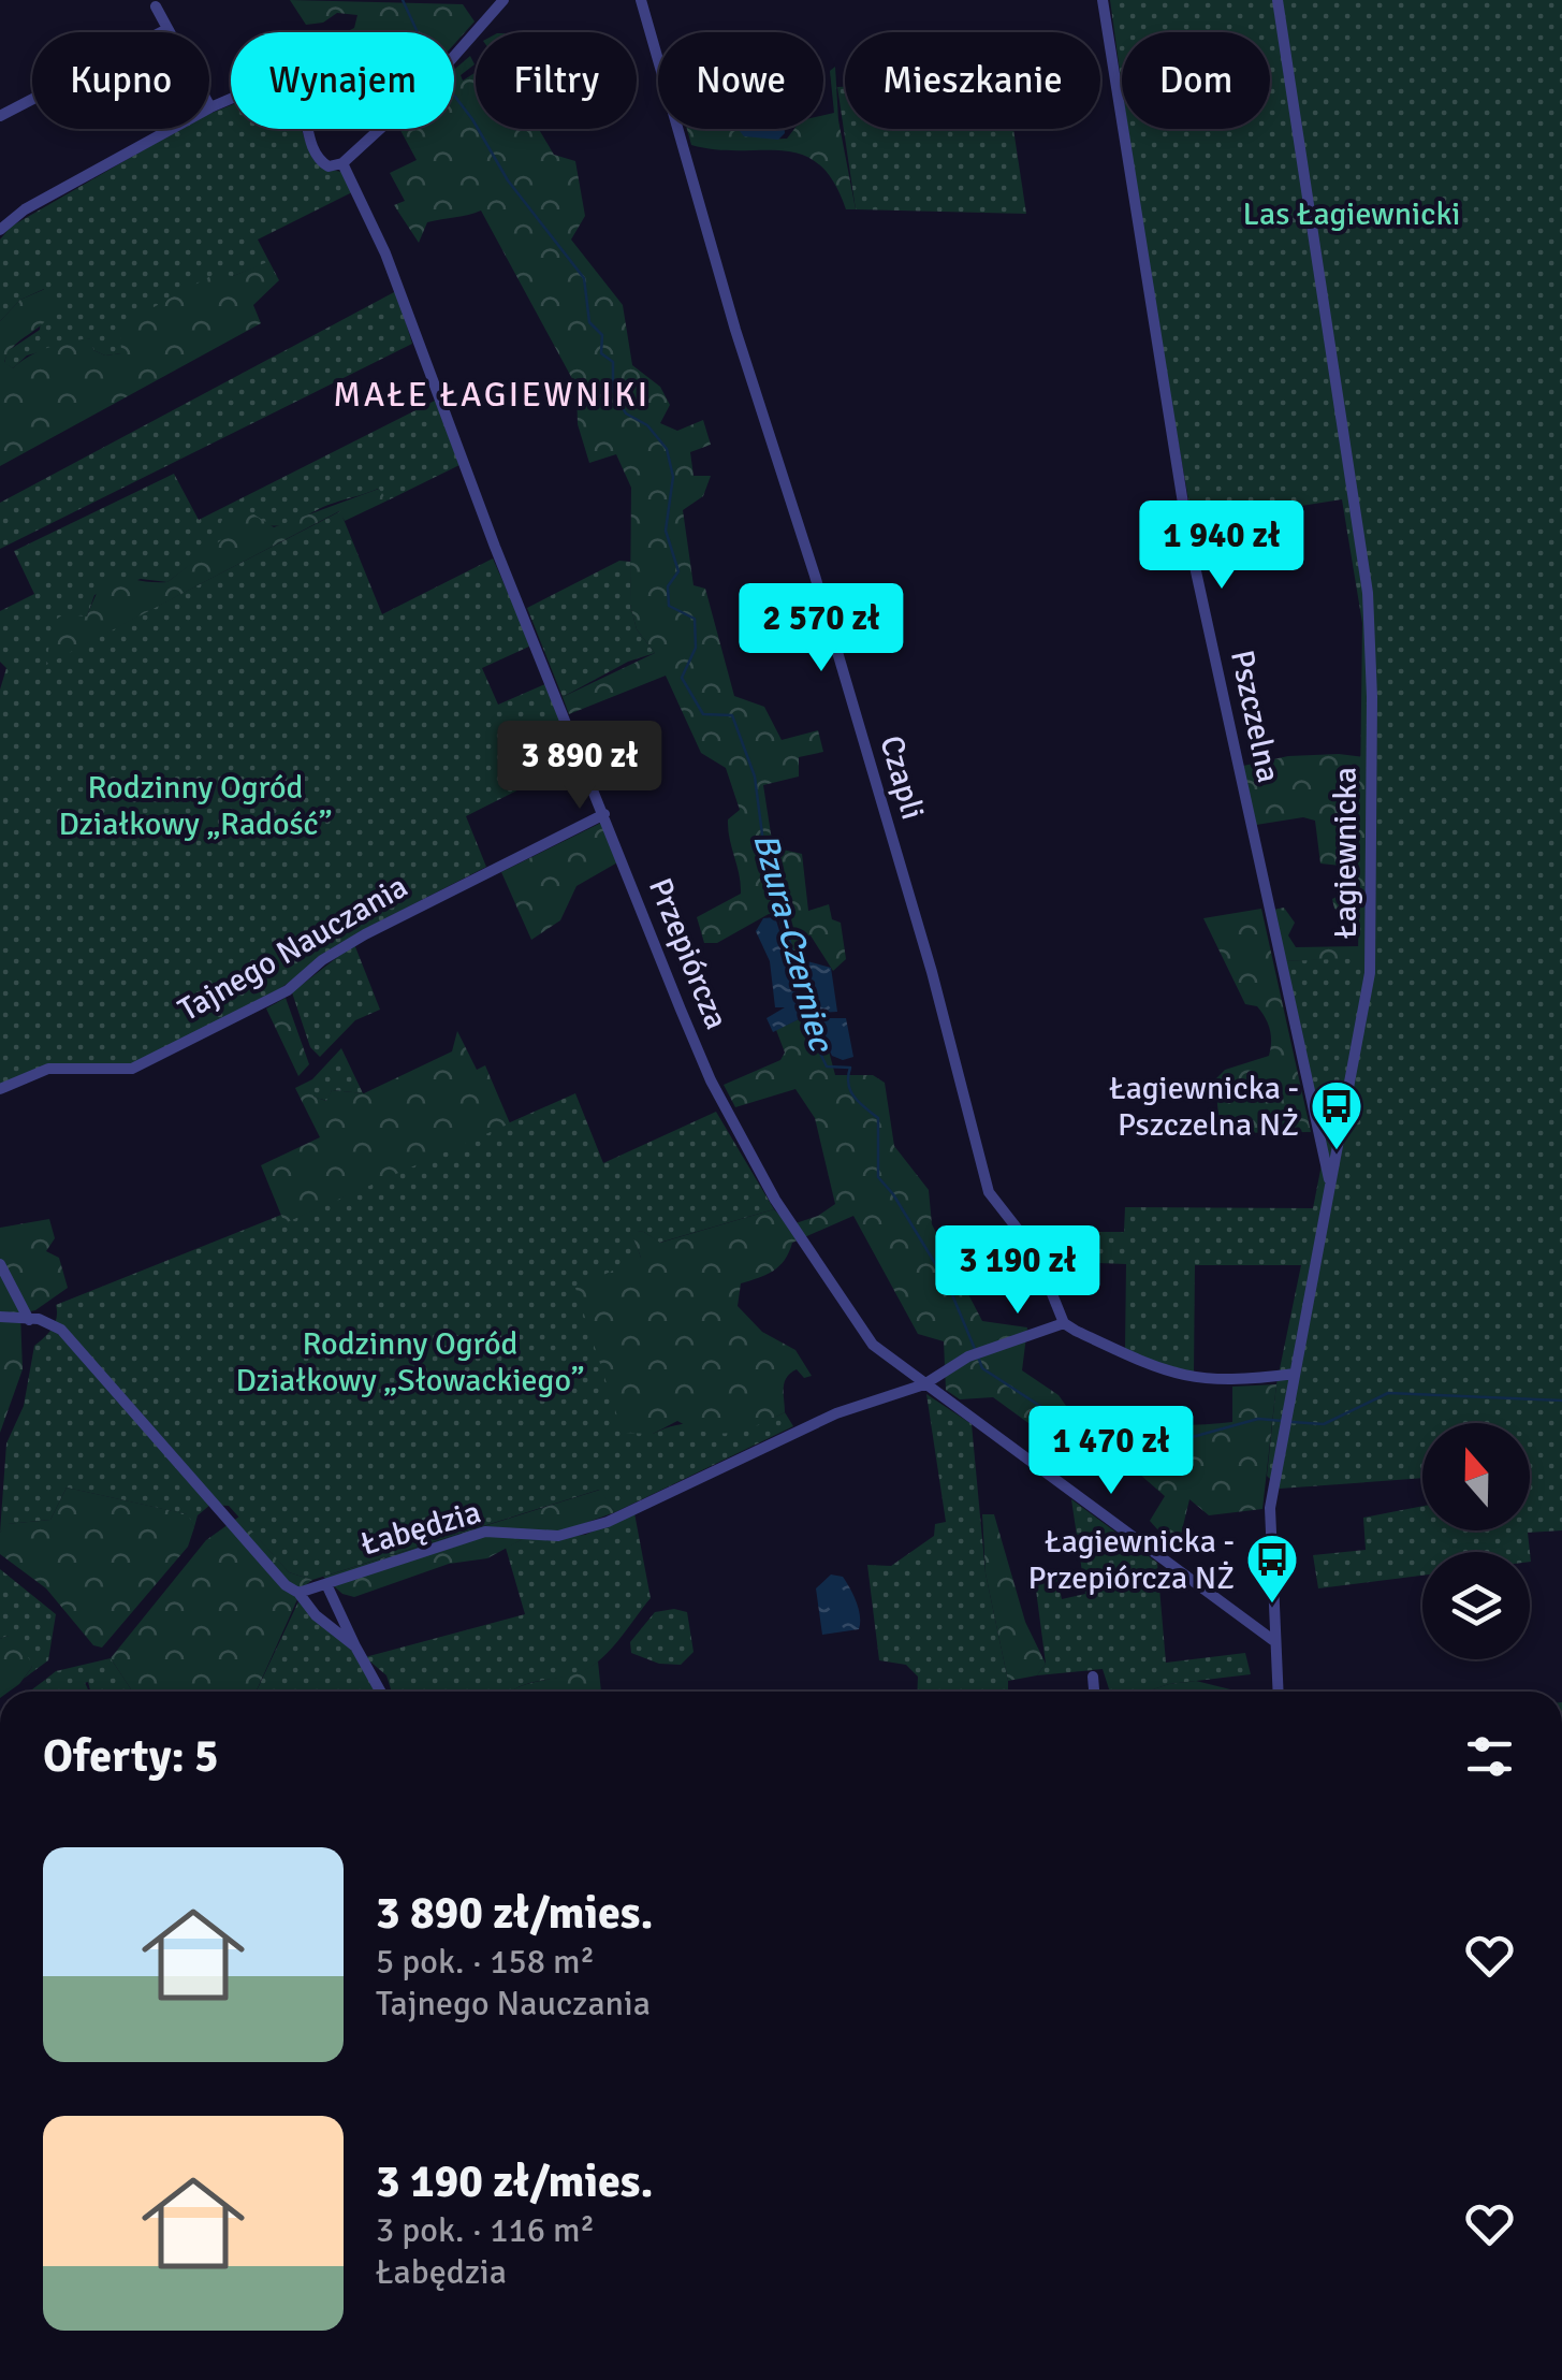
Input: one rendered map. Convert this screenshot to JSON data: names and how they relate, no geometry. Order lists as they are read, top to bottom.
{
  "streets": {
    "street": [
      "Pszczelna",
      "Czapli",
      "Łagiewnicka",
      "Tajnego Nauczania",
      "Przepiórcza",
      "Łabędzia"
    ]
  },
  "crossings": [
    ["Pszczelna", "Łagiewnicka"],
    ["Czapli", "Łabędzia"],
    ["Łagiewnicka", "Przepiórcza"],
    ["Tajnego Nauczania", "Przepiórcza"],
    ["Przepiórcza", "Łabędzia"]
  ],
  "districts": ["MAŁE ŁAGIEWNIKI"],
  "water": ["Bzura-Czerniec"],
  "parks": ["Las Łagiewnicki", "Rodzinny Ogród Działkowy „Radość”", "Rodzinny Ogród Działkowy „Słowackiego”"],
  "places": {
    "bus stop": ["Łagiewnicka - Pszczelna NŻ", "Łagiewnicka - Przepiórcza NŻ"]
  },
  "north": "top",
  "page": {
    "chip": [
      "Kupno",
      "Wynajem",
      "Filtry",
      "Nowe",
      "Mieszkanie",
      "Dom"
    ],
    "price": [
      "1 940 zł",
      "2 570 zł",
      "3 890 zł",
      "3 190 zł",
      "1 470 zł"
    ],
    "heading": "Oferty: 5",
    "list": [
      {
        "name": "3 890 zł/mies.",
        "note": "5 pok. · 158 m² · Tajnego Nauczania"
      },
      {
        "name": "3 190 zł/mies.",
        "note": "3 pok. · 116 m² · Łabędzia"
      }
    ]
  }
}
